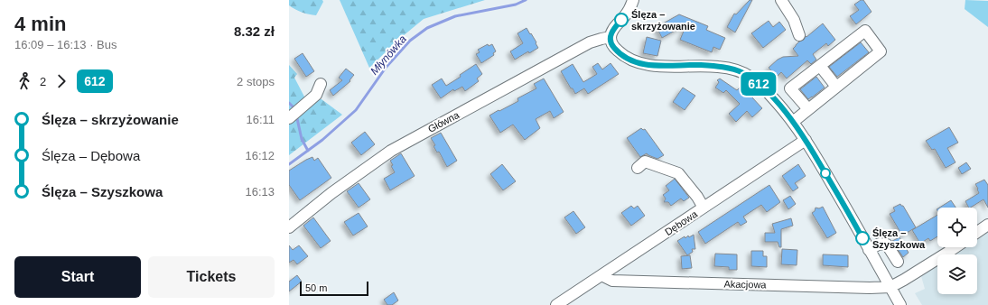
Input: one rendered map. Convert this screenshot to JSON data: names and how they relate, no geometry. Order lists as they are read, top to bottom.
{
  "streets": {
    "street": ["Główna", "Dębowa", "Akacjowa"]
  },
  "crossings": [
    ["Dębowa", "Akacjowa"]
  ],
  "water": ["Młynówka"],
  "places": ["Ślęza – skrzyżowanie", "Ślęza – Szyszkowa"],
  "lines": ["bus line 612"],
  "scale_bar": "50 m",
  "page": {
    "heading": ["4 min", "16:09 – 16:13 · Bus", "8.32 zł"],
    "on_map": "612",
    "legs": ["2", "612", "2 stops"],
    "list": [
      {
        "name": "Ślęza – skrzyżowanie",
        "value": "16:11"
      },
      {
        "name": "Ślęza – Dębowa",
        "value": "16:12"
      },
      {
        "name": "Ślęza – Szyszkowa",
        "value": "16:13"
      }
    ],
    "buttons": ["Start", "Tickets"],
    "scale": "50 m"
  }
}
